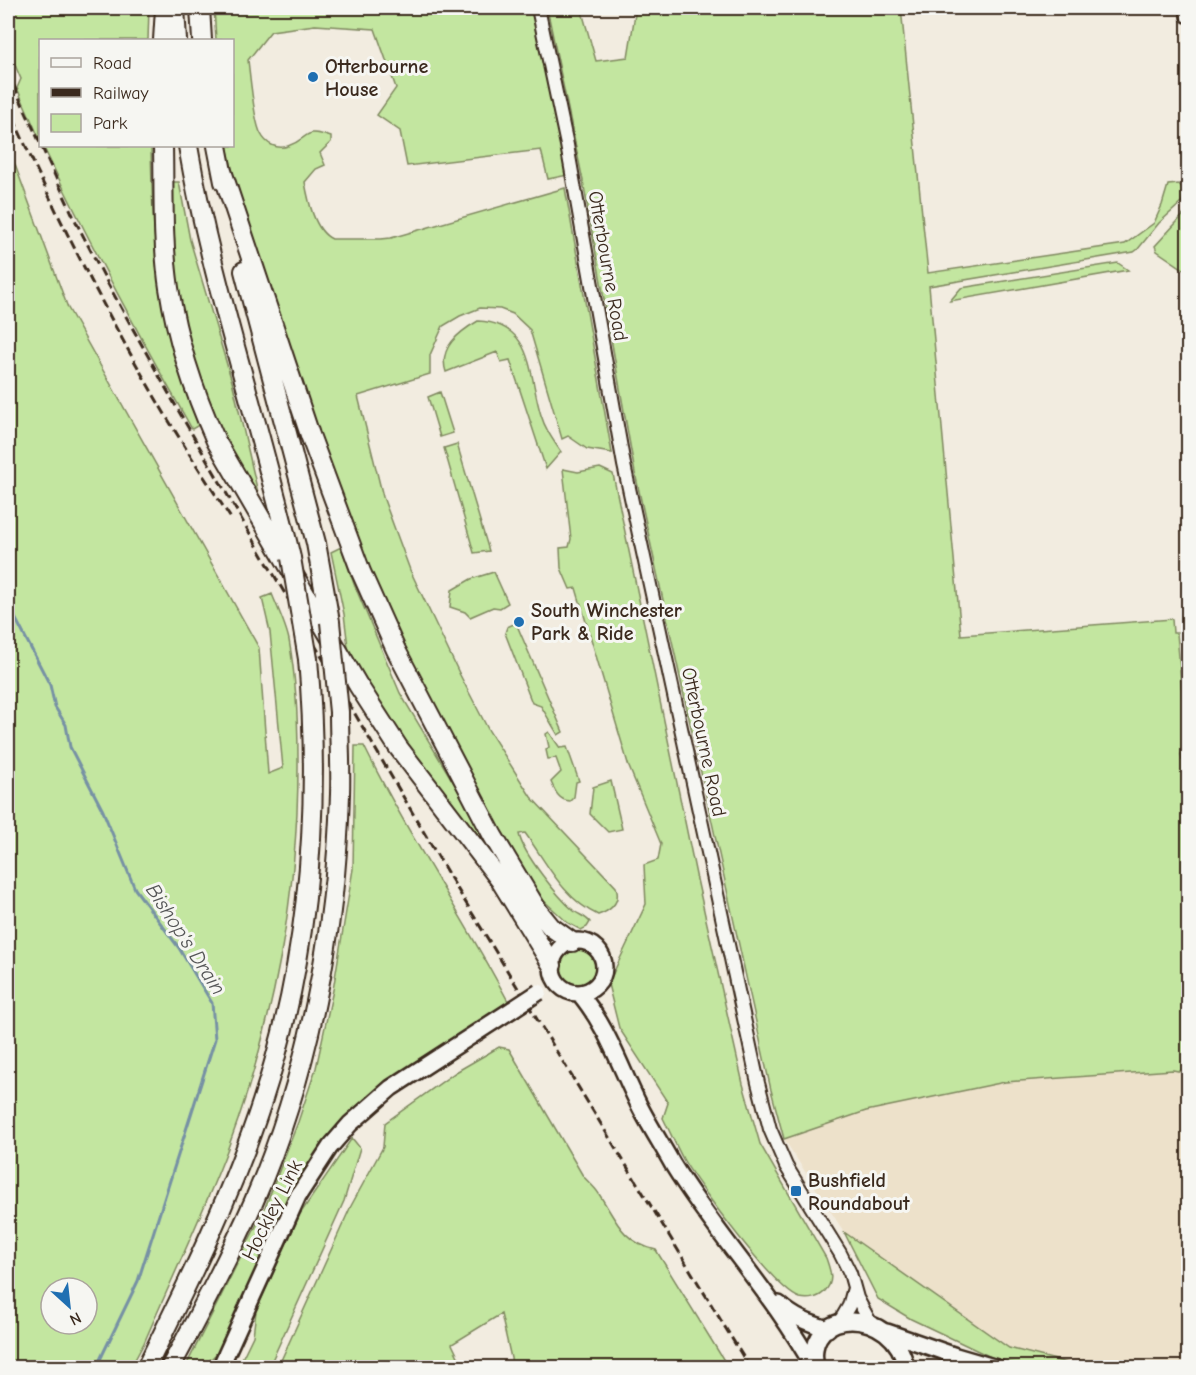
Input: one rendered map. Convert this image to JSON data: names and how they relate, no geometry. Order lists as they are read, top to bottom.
{
  "streets": {
    "main road": ["Hockley Link"],
    "street": ["Otterbourne Road"]
  },
  "water": ["Bishop's Drain"],
  "places": {
    "other": ["Otterbourne House", "South Winchester Park & Ride"],
    "transit": ["Bushfield Roundabout"]
  },
  "legend": ["Road", "Railway", "Park"],
  "north": "bottom right"
}
